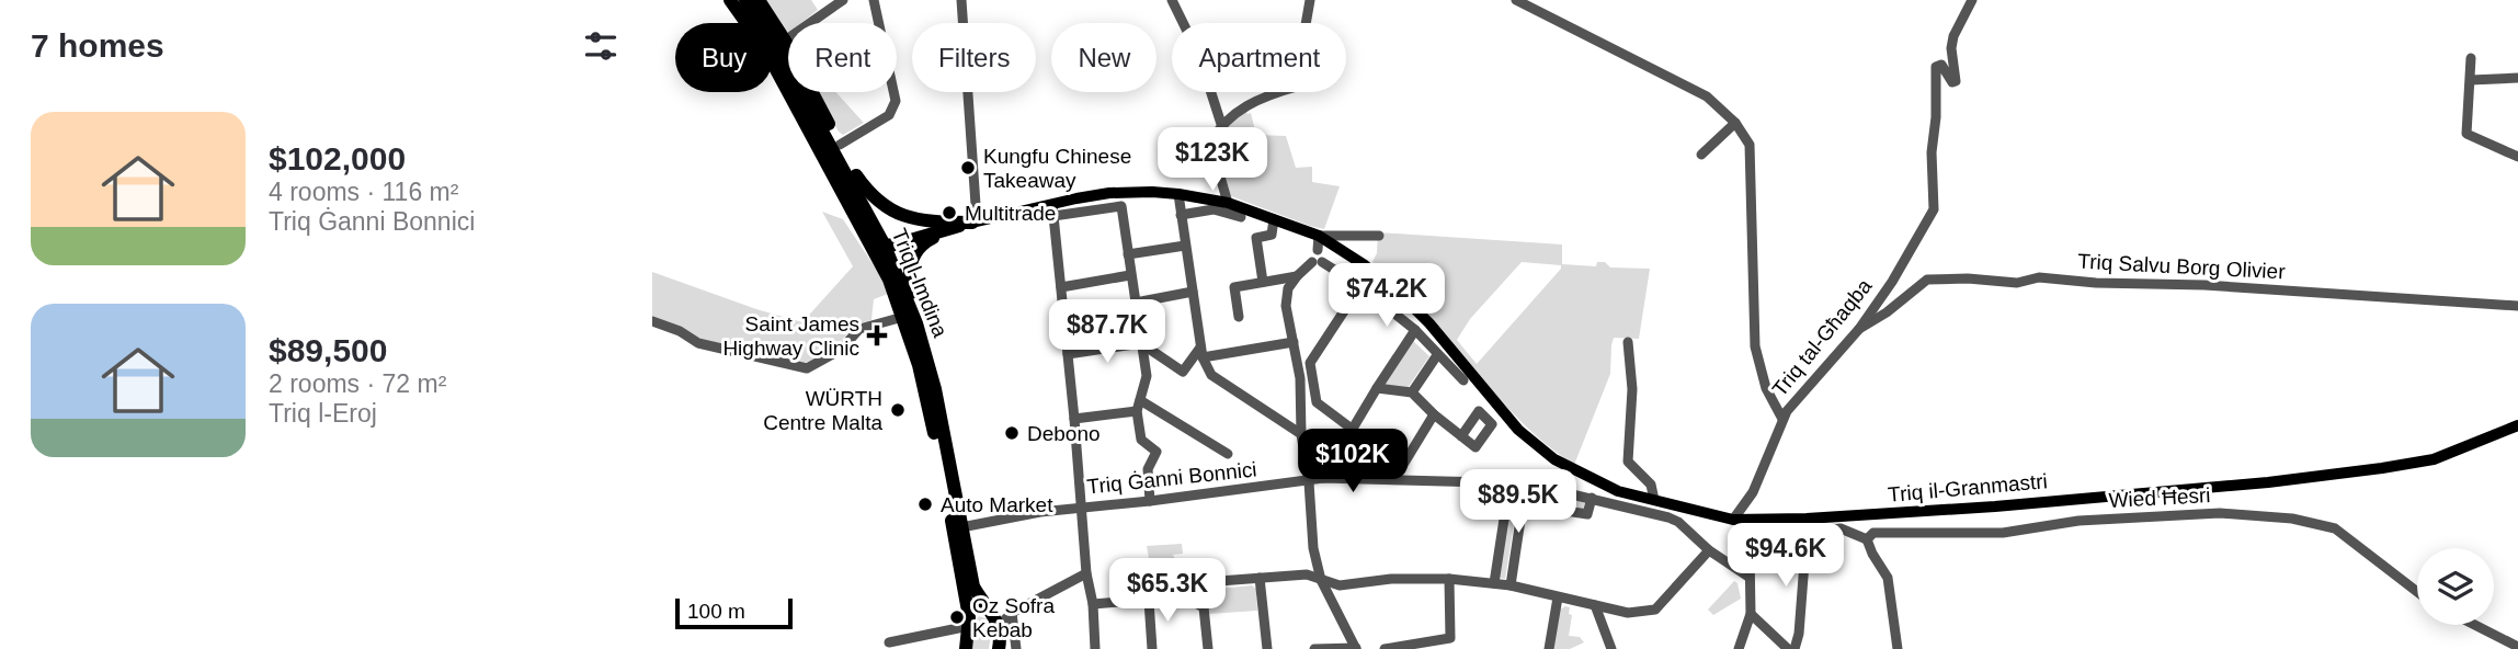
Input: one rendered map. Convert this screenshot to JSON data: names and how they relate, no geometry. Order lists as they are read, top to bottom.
{
  "streets": {
    "highway": ["Triq l-Imdina"],
    "main road": ["Triq il-Granmastri"],
    "street": [
      "Triq Salvu Borg Olivier",
      "Triq tal-Għaqba",
      "Triq Ġanni Bonnici",
      "Wied Ħesri"
    ]
  },
  "crossings": [
    ["Triq Salvu Borg Olivier", "Triq tal-Għaqba"],
    ["Triq l-Imdina", "Triq Ġanni Bonnici"],
    ["Triq tal-Għaqba", "Triq il-Granmastri"]
  ],
  "places": {
    "other": [
      "Kungfu Chinese Takeaway",
      "Multitrade",
      "WÜRTH Centre Malta",
      "Debono",
      "Auto Market",
      "Oz Sofra Kebab"
    ],
    "health": ["Saint James Highway Clinic"]
  },
  "scale_bar": "100 m",
  "page": {
    "heading": "7 homes",
    "chip": [
      "Buy",
      "Rent",
      "Filters",
      "New",
      "Apartment"
    ],
    "list": [
      {
        "name": "$102,000",
        "note": "4 rooms · 116 m² · Triq Ġanni Bonnici"
      },
      {
        "name": "$89,500",
        "note": "2 rooms · 72 m² · Triq l-Eroj"
      }
    ],
    "price": [
      "$123K",
      "$74.2K",
      "$87.7K",
      "$102K",
      "$89.5K",
      "$94.6K",
      "$65.3K"
    ],
    "scale": "100 m"
  }
}
